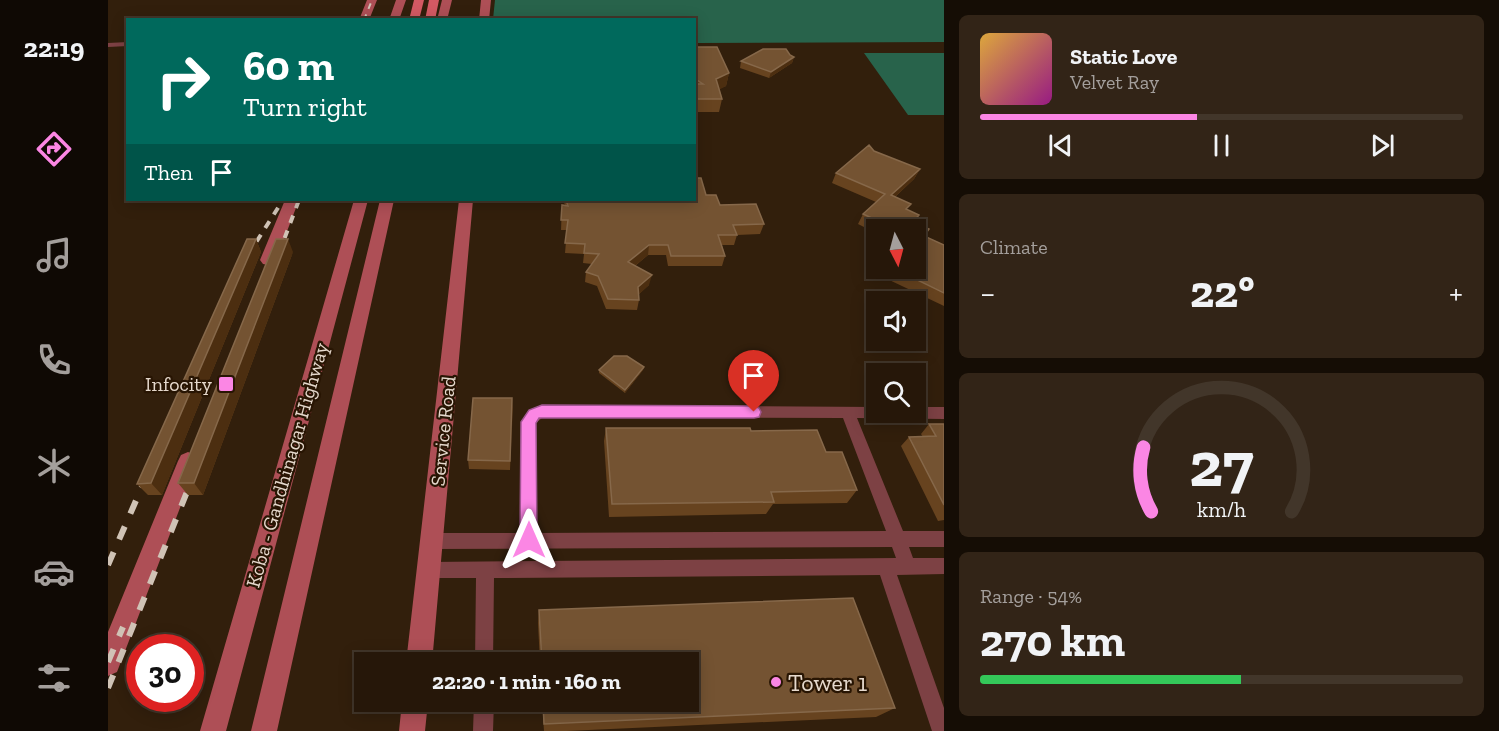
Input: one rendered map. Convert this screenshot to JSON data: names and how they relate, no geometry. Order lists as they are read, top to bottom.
{
  "streets": {
    "main road": ["Service Road", "Koba - Gandhinagar Highway"]
  },
  "places": {
    "transit": ["Infocity"],
    "other": ["Tower 1"]
  },
  "north": "bottom",
  "page": {
    "tabs": "22:19",
    "turn": ["60 m", "Turn right"],
    "song": ["Static Love", "Velvet Ray"],
    "then": "Then",
    "tile": [
      "Climate",
      ["Range · 54%", "270 km"]
    ],
    "heat": ["−", "22°", "+"],
    "limit": "30",
    "trip": "22:20 · 1 min · 160 m",
    "gauge": ["27", "km/h"]
  }
}
